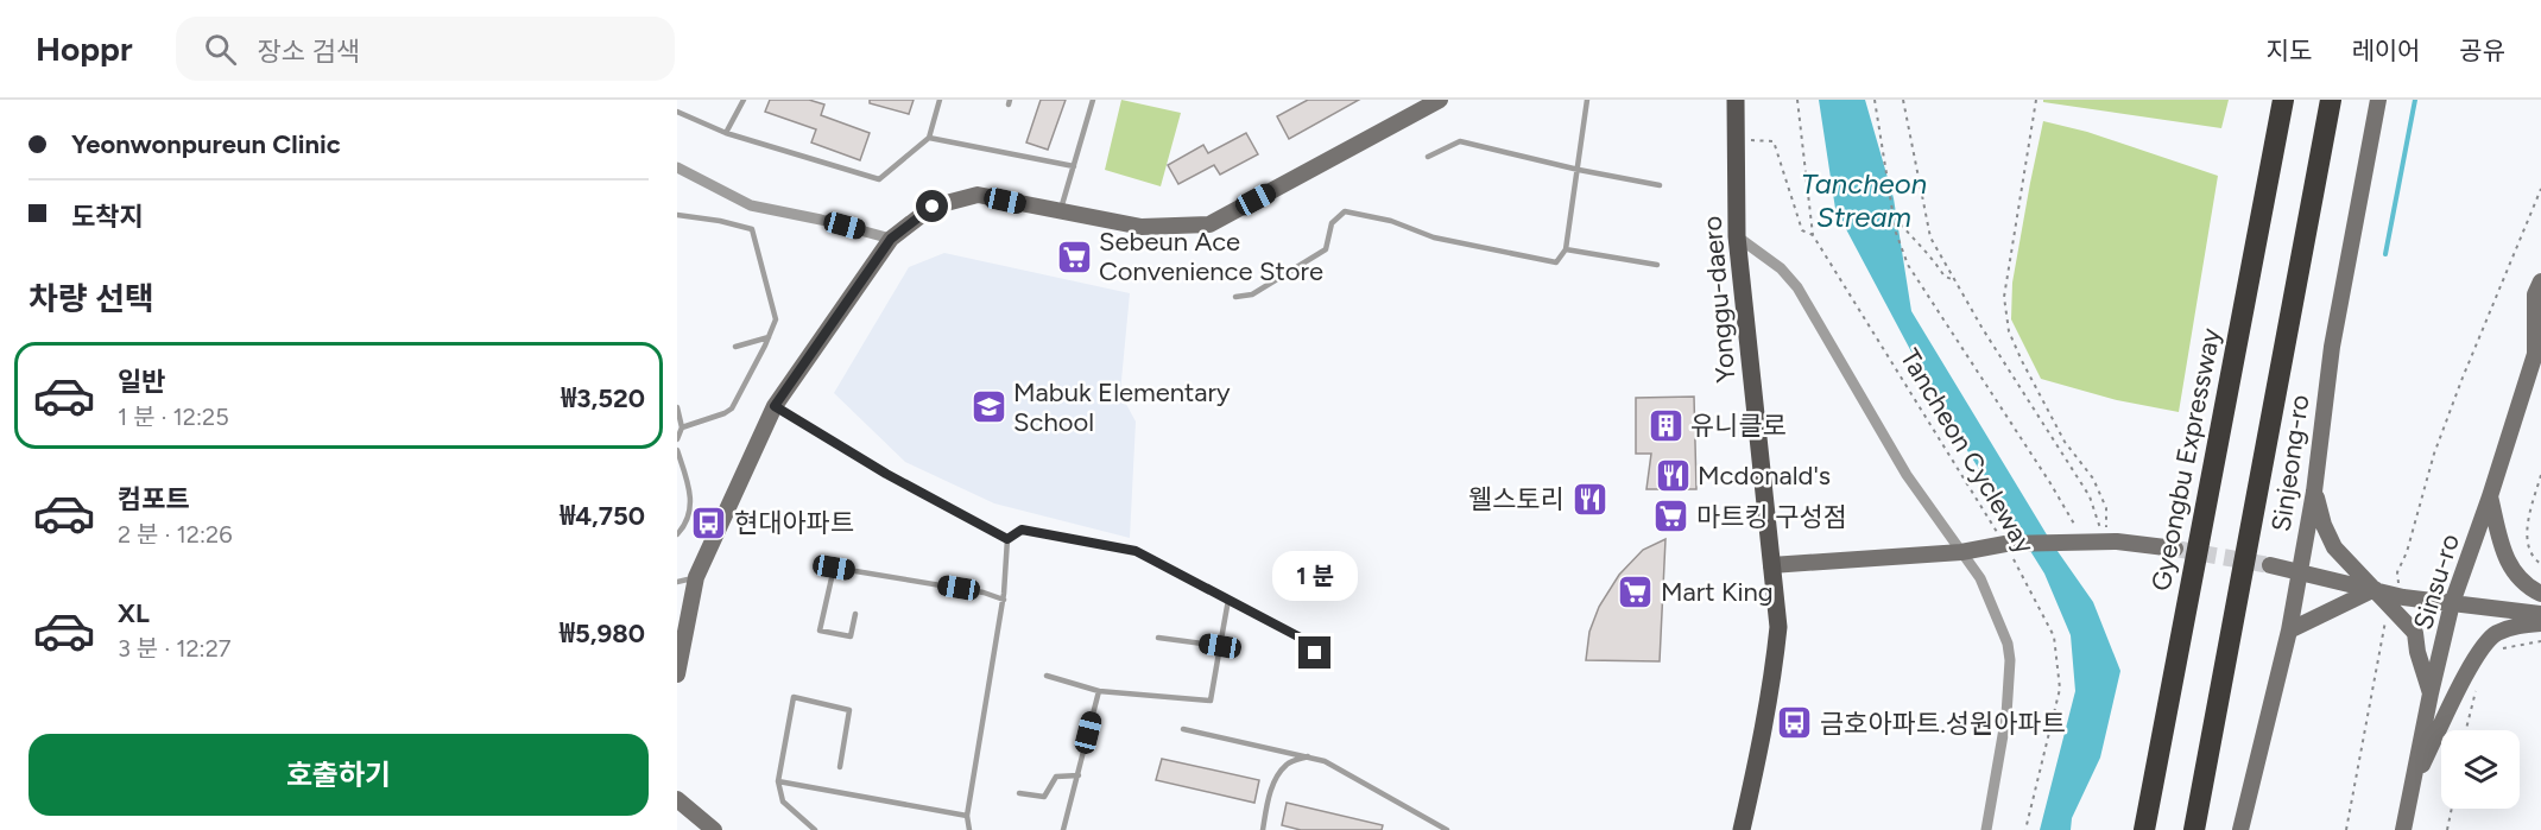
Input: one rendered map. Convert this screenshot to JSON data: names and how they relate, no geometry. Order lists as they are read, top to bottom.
{
  "streets": {
    "highway": ["Gyeongbu Expressway"],
    "main road": ["Yonggu-daero"],
    "street": ["Sinjeong-ro", "Sinsu-ro"],
    "path": ["Tancheon Cycleway"]
  },
  "water": ["Tancheon Stream"],
  "places": {
    "supermarket": ["Sebeun Ace Convenience Store", "마트킹 구성점", "Mart King"],
    "school or university": ["Mabuk Elementary School"],
    "building": ["유니클로"],
    "restaurant": ["Mcdonald's", "웰스토리"],
    "bus stop": ["현대아파트", "금호아파트.성원아파트"]
  },
  "page": {
    "header": "Hoppr",
    "search": "장소 검색",
    "nav": ["지도", "레이어", "공유"],
    "banner": ["Yeonwonpureun Clinic", "도착지"],
    "heading": "차량 선택",
    "list": [
      {
        "name": "일반",
        "note": "1 분 · 12:25",
        "value": "₩3,520"
      },
      {
        "name": "컴포트",
        "note": "2 분 · 12:26",
        "value": "₩4,750"
      },
      {
        "name": "XL",
        "note": "3 분 · 12:27",
        "value": "₩5,980"
      }
    ],
    "bubble": "1 분",
    "buttons": "호출하기"
  }
}
